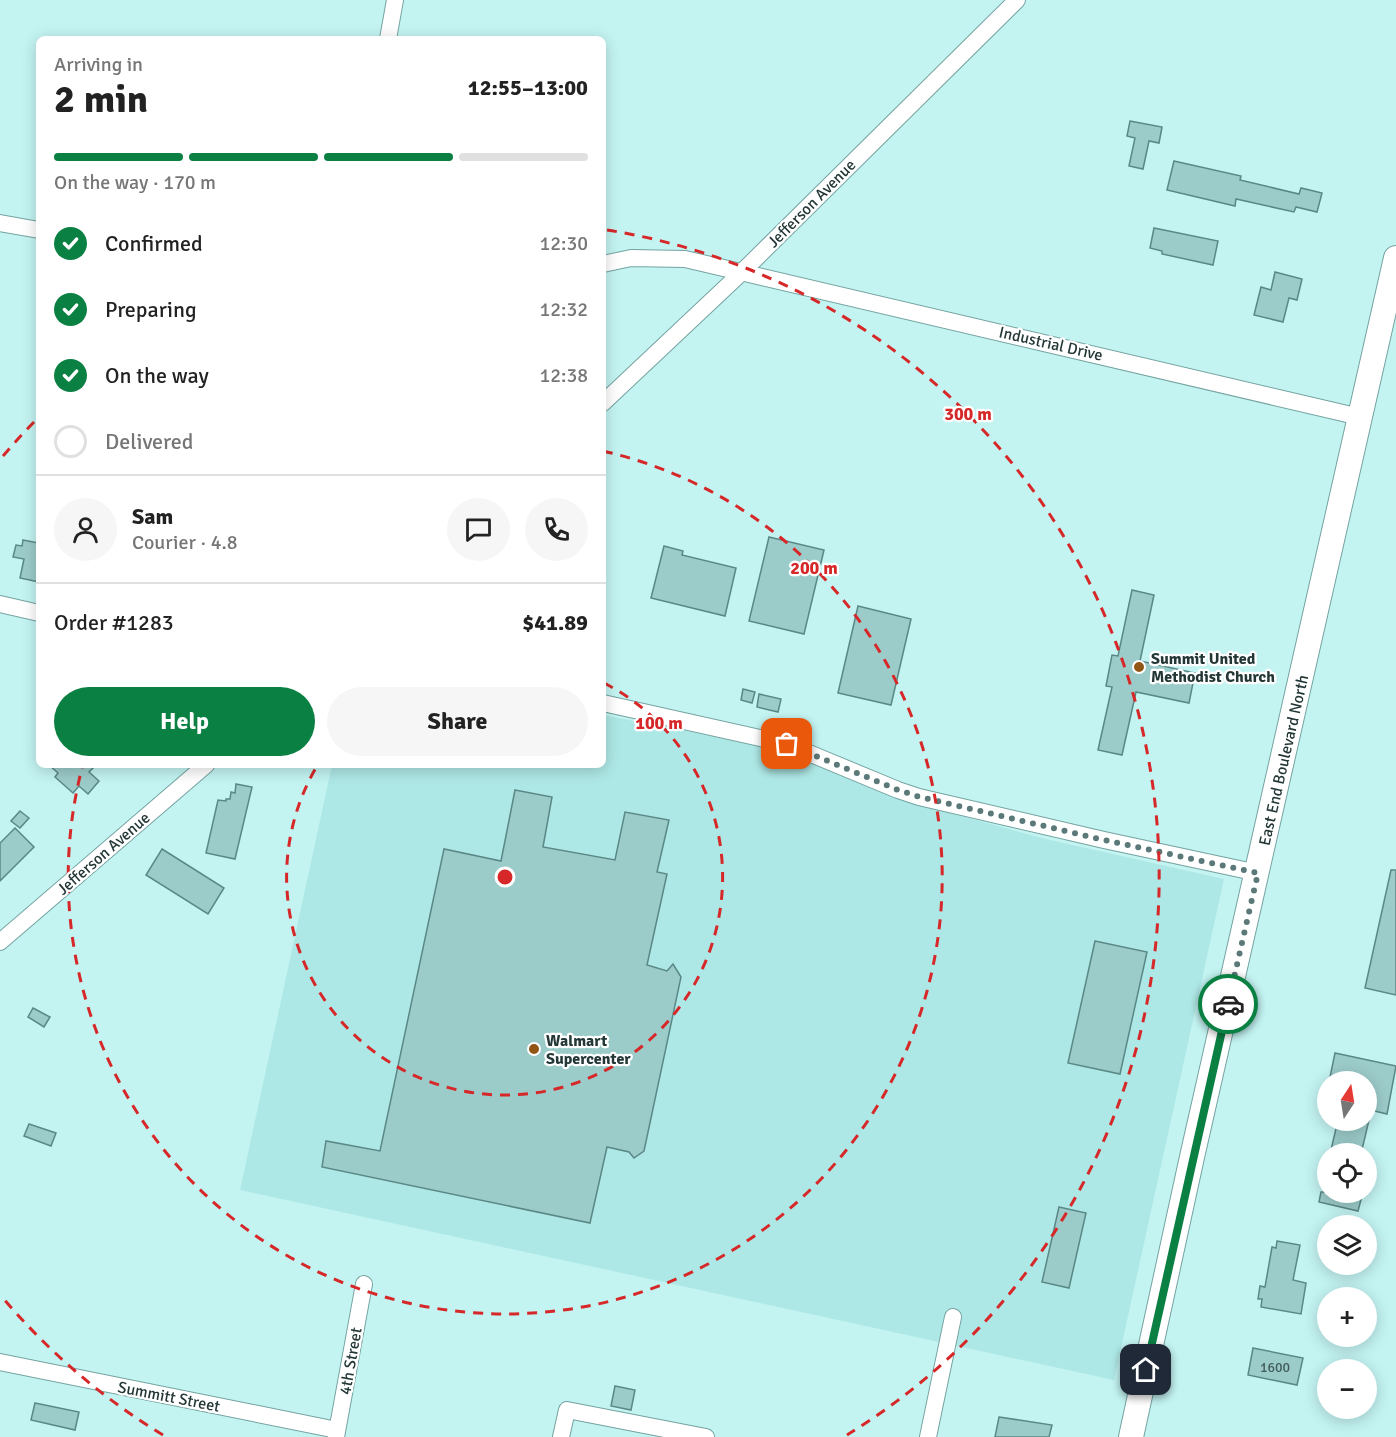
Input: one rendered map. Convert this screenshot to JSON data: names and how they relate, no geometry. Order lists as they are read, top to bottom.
{
  "streets": {
    "highway": ["East End Boulevard North"],
    "street": [
      "Jefferson Avenue",
      "Industrial Drive",
      "4th Street",
      "Summitt Street"
    ]
  },
  "crossings": [
    ["Jefferson Avenue", "Industrial Drive"],
    ["Industrial Drive", "East End Boulevard North"],
    ["4th Street", "Summitt Street"]
  ],
  "places": ["Summit United Methodist Church", "Walmart Supercenter"],
  "house_numbers": ["1600"],
  "north": "top",
  "page": {
    "heading": ["2 min", "Arriving in", "12:55–13:00"],
    "panel": [
      "Sam",
      "Courier · 4.8",
      "Order #1283",
      "$41.89"
    ],
    "bar": "On the way · 170 m",
    "list": [
      ["Confirmed", "12:30"],
      ["Preparing", "12:32"],
      ["On the way", "12:38"],
      "Delivered"
    ],
    "buttons": ["Help", "Share"],
    "map_buttons": ["+", "−"]
  },
  "rings": ["300 m", "200 m", "100 m"]
}
